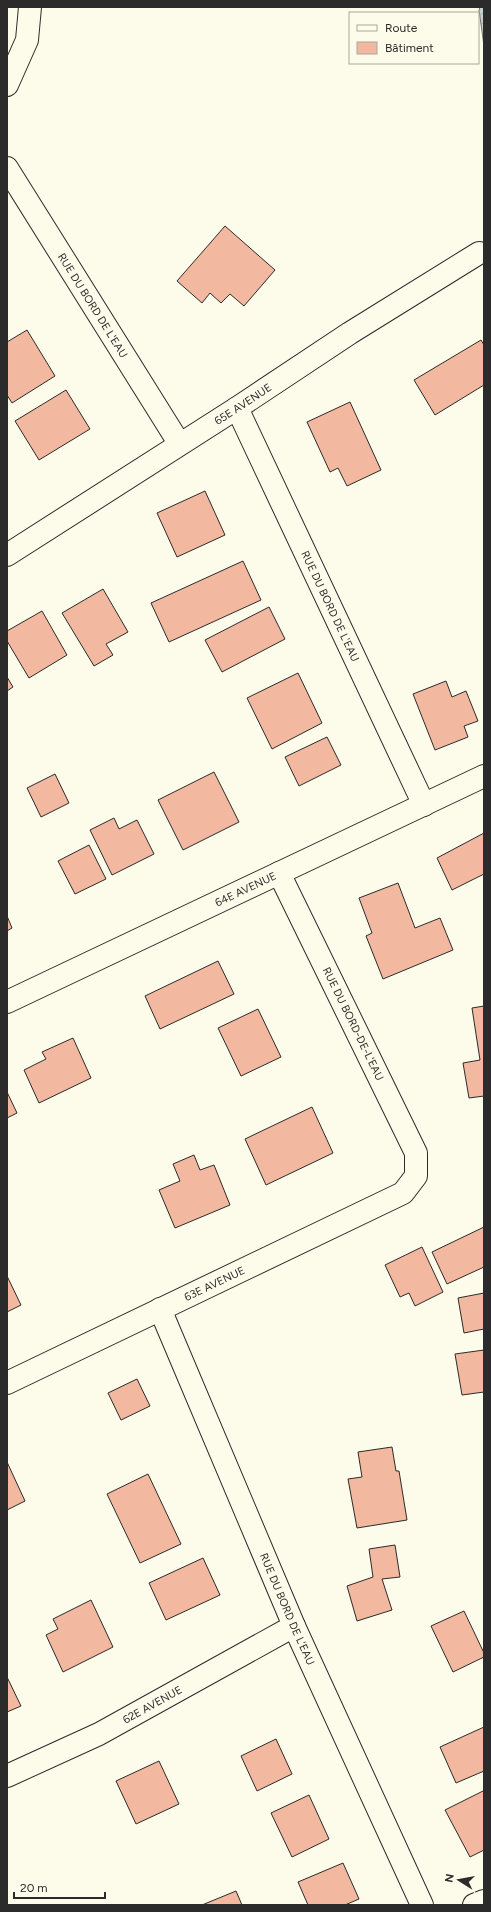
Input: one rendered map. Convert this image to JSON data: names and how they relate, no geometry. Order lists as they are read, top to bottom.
{
  "streets": {
    "street": [
      "RUE DU BORD DE L'EAU",
      "65E AVENUE",
      "64E AVENUE",
      "RUE DU BORD-DE-L'EAU",
      "63E AVENUE",
      "62E AVENUE"
    ]
  },
  "crossings": [
    ["RUE DU BORD DE L'EAU", "65E AVENUE"],
    ["RUE DU BORD DE L'EAU", "64E AVENUE"],
    ["RUE DU BORD DE L'EAU", "63E AVENUE"],
    ["RUE DU BORD DE L'EAU", "62E AVENUE"],
    ["64E AVENUE", "RUE DU BORD-DE-L'EAU"],
    ["RUE DU BORD-DE-L'EAU", "63E AVENUE"]
  ],
  "legend": ["Route", "Bâtiment"],
  "scale_bar": "20 m",
  "north": "left"
}
